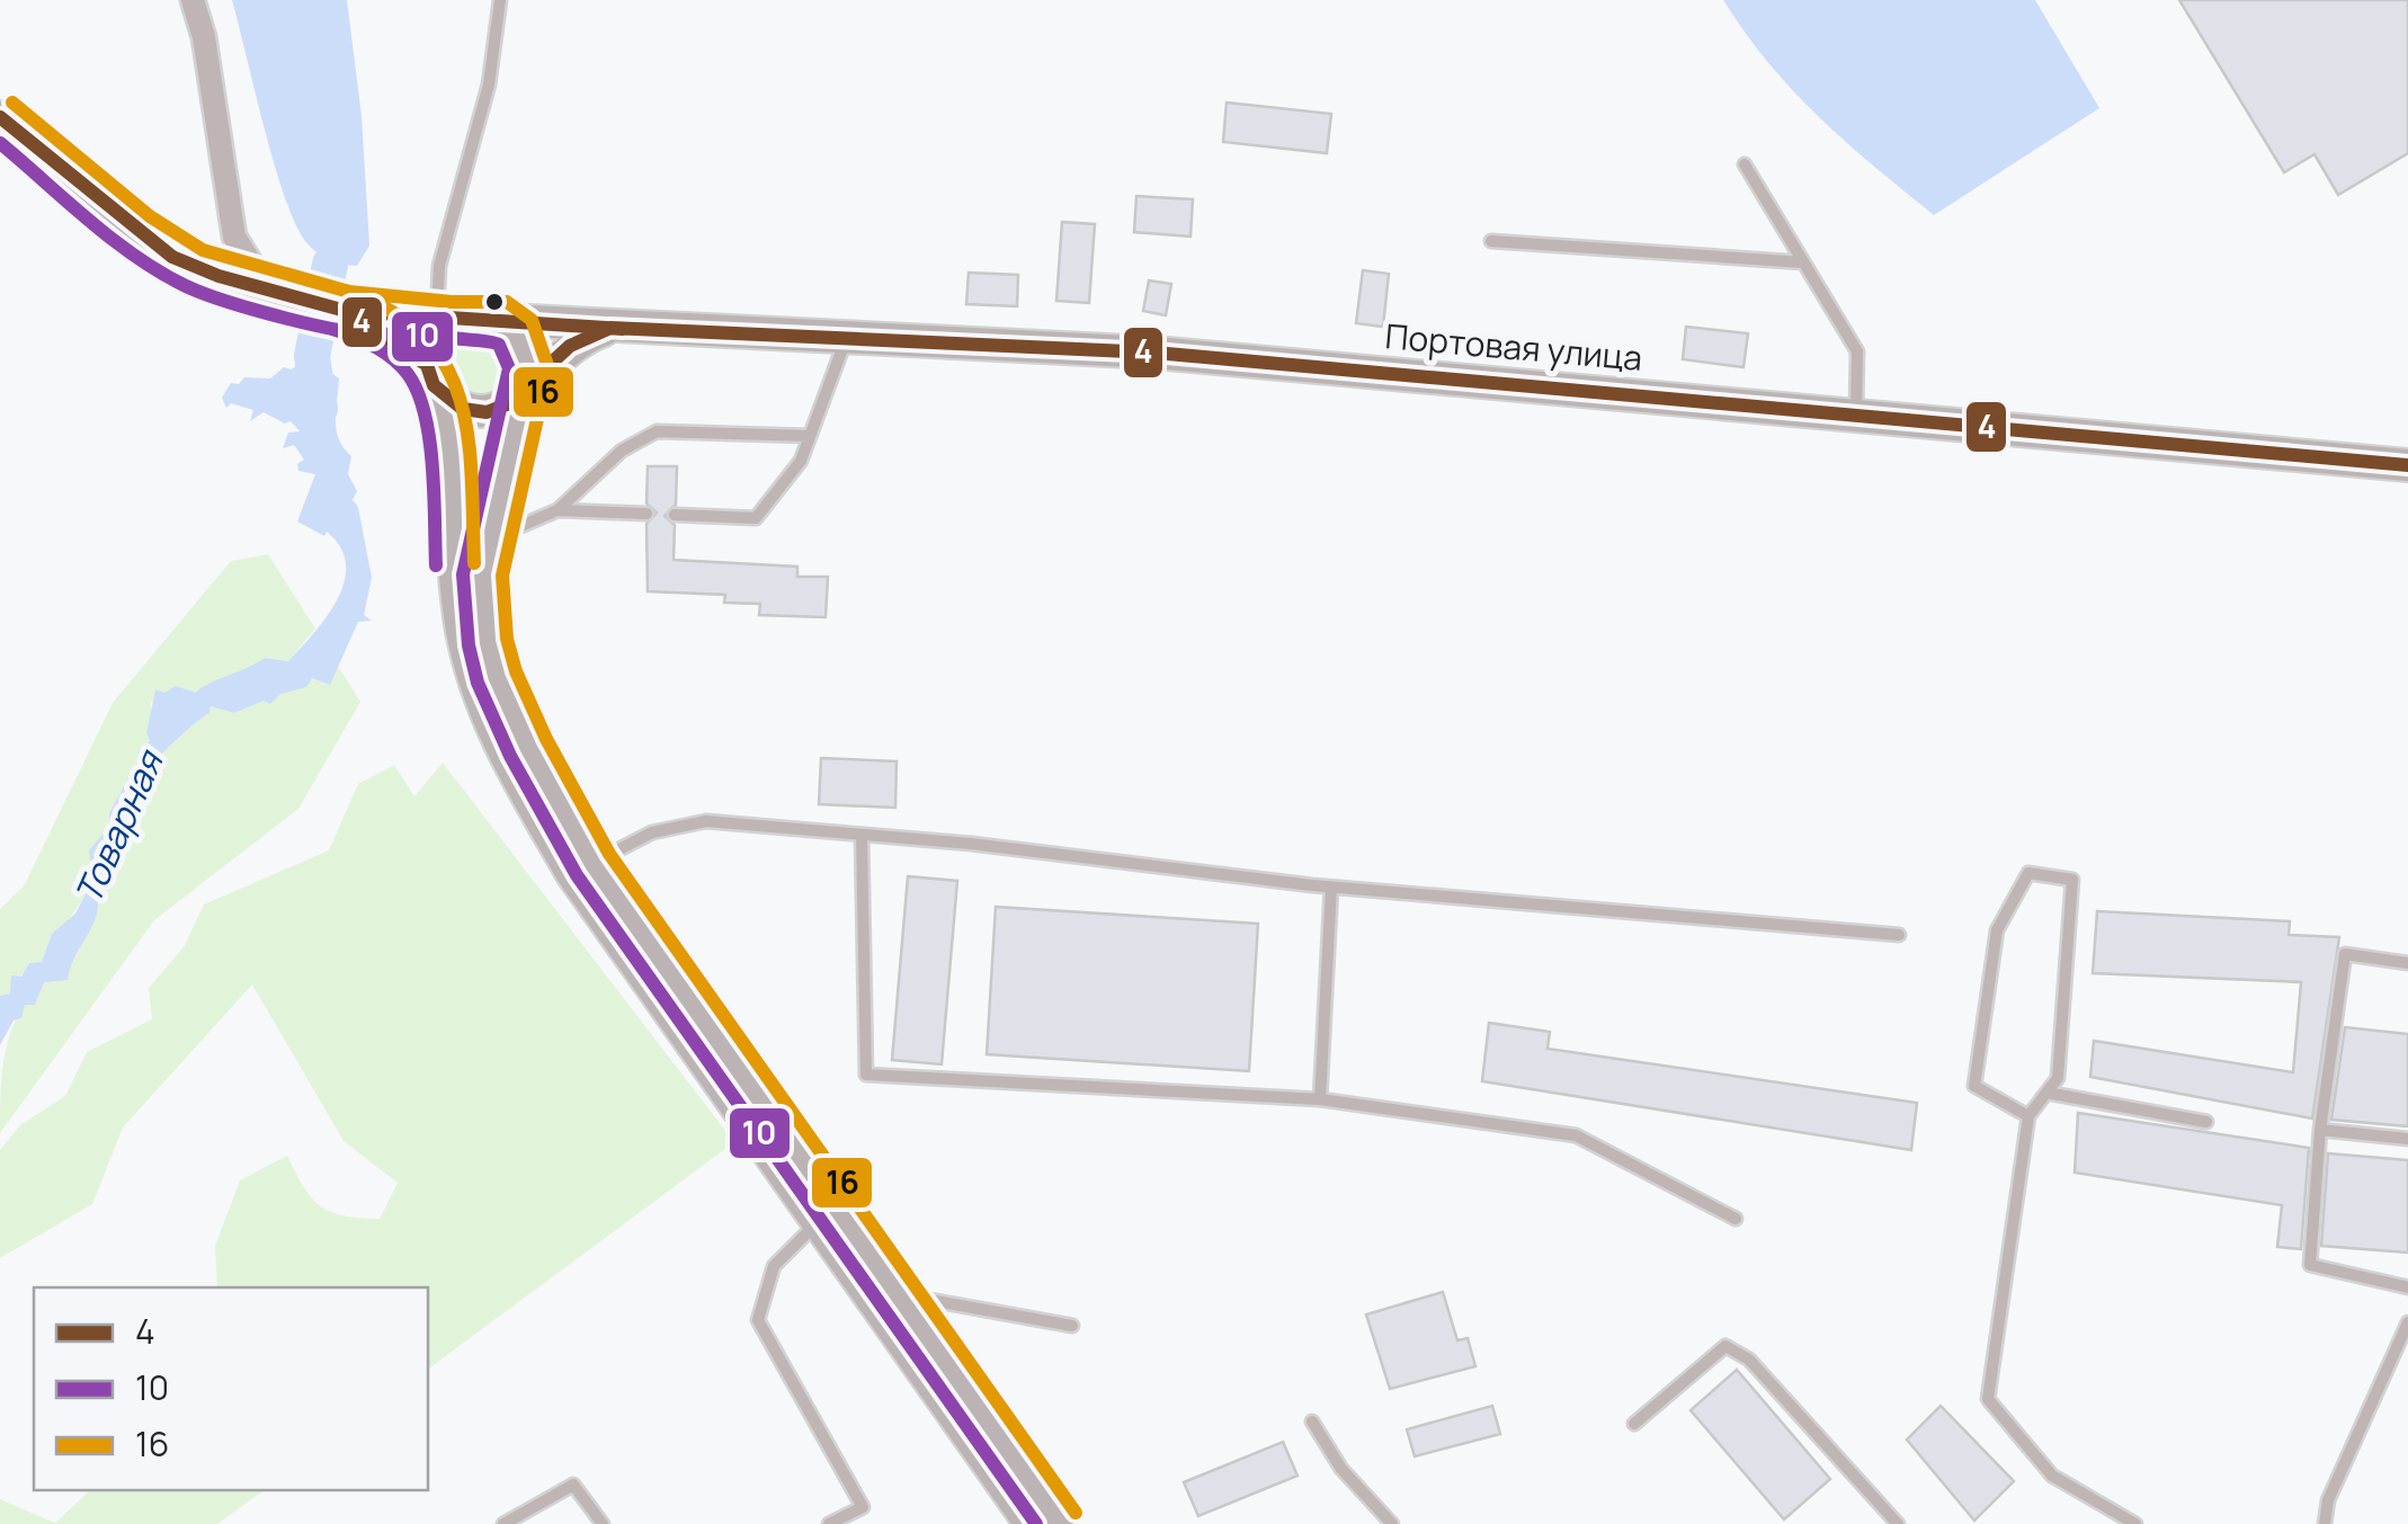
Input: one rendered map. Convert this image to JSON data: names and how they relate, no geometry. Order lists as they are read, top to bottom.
{
  "streets": {
    "main road": ["Портовая улица"]
  },
  "water": ["Товарная"],
  "lines": ["transit line 16", "transit line 4", "transit line 10"],
  "legend": ["4", "10", "16"]
}
